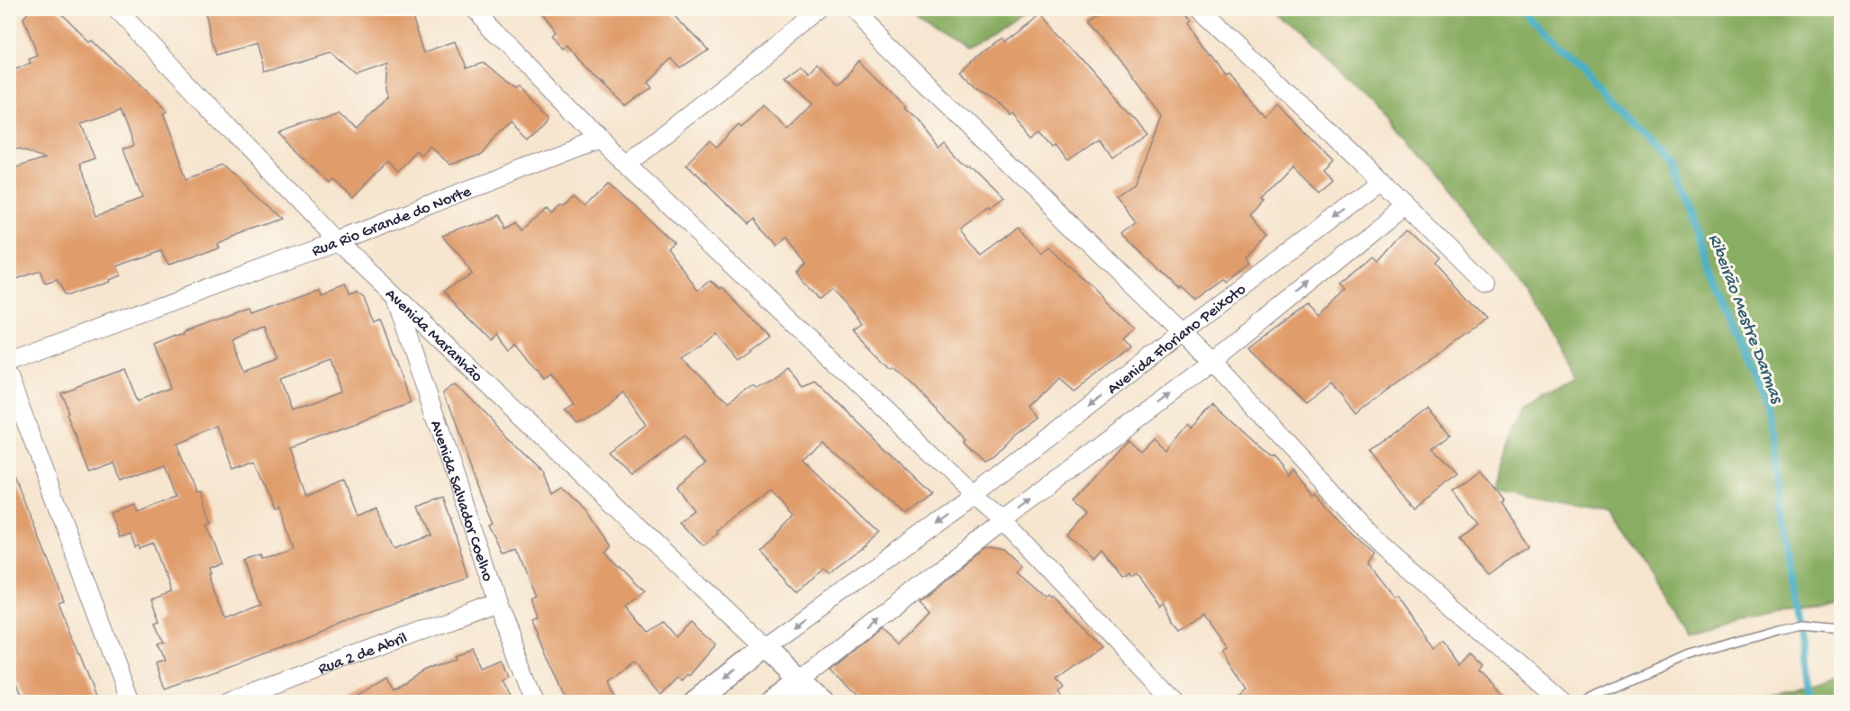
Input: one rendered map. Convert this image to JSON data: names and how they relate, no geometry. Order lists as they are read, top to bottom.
{
  "streets": {
    "street": [
      "Rua Rio Grande do Norte",
      "Avenida Maranhão",
      "Avenida Floriano Peixoto",
      "Avenida Salvador Coelho",
      "Rua 2 de Abril"
    ]
  },
  "crossings": [
    ["Rua Rio Grande do Norte", "Avenida Maranhão"],
    ["Avenida Maranhão", "Avenida Floriano Peixoto"],
    ["Avenida Maranhão", "Avenida Salvador Coelho"],
    ["Avenida Salvador Coelho", "Rua 2 de Abril"]
  ],
  "water": ["Ribeirão Mestre Darmas"]
}
